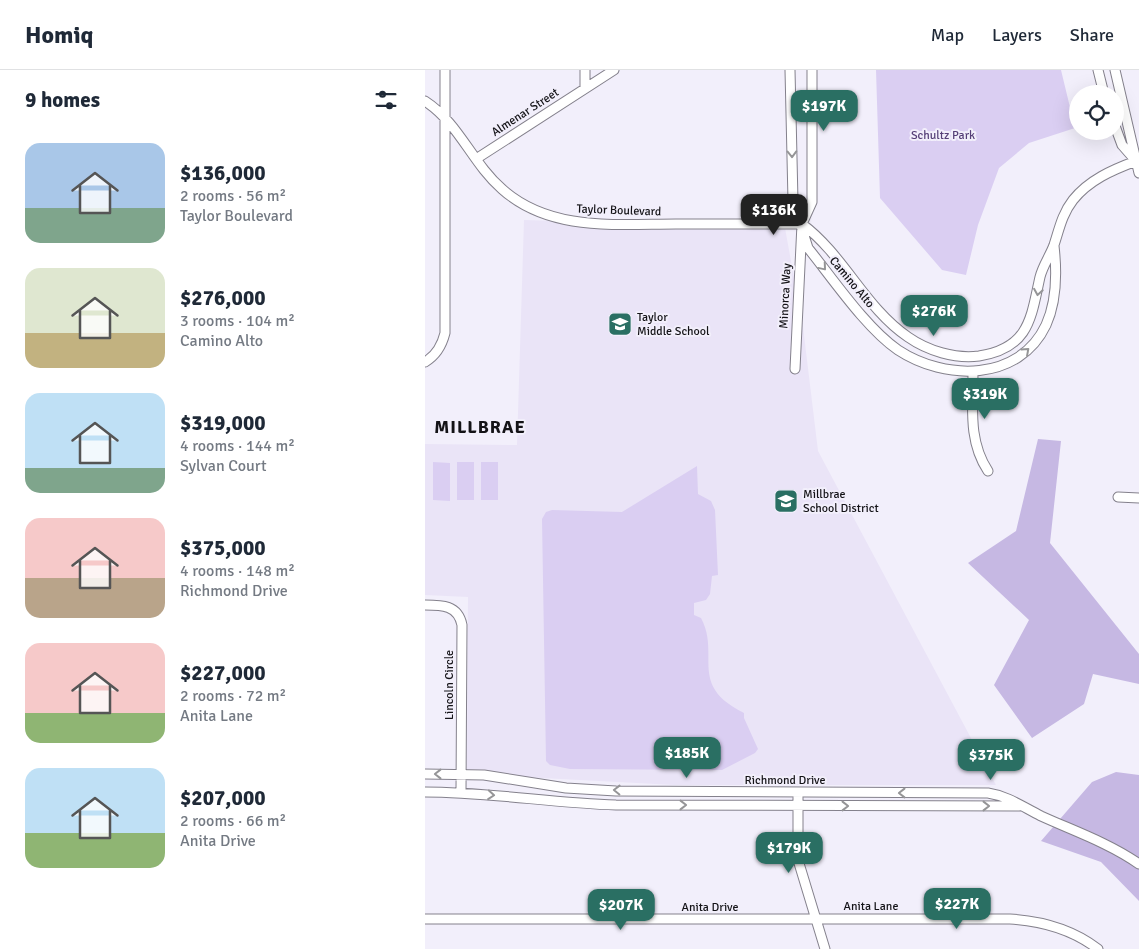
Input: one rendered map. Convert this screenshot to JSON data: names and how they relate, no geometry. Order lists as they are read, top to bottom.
{
  "streets": {
    "street": [
      "Almenar Street",
      "Taylor Boulevard",
      "Camino Alto",
      "Minorca Way",
      "Lincoln Circle",
      "Richmond Drive",
      "Anita Lane",
      "Anita Drive"
    ]
  },
  "crossings": [
    ["Almenar Street", "Taylor Boulevard"],
    ["Taylor Boulevard", "Camino Alto"],
    ["Taylor Boulevard", "Minorca Way"],
    ["Camino Alto", "Minorca Way"],
    ["Lincoln Circle", "Richmond Drive"],
    ["Anita Lane", "Anita Drive"]
  ],
  "districts": ["MILLBRAE"],
  "parks": ["Schultz Park"],
  "places": {
    "school or university": ["Taylor Middle School", "Millbrae School District"]
  },
  "page": {
    "header": "Homiq",
    "nav": ["Map", "Layers", "Share"],
    "heading": "9 homes",
    "price": [
      "$197K",
      "$136K",
      "$276K",
      "$319K",
      "$185K",
      "$375K",
      "$179K",
      "$227K",
      "$207K"
    ],
    "list": [
      {
        "name": "$136,000",
        "note": "2 rooms · 56 m² · Taylor Boulevard"
      },
      {
        "name": "$276,000",
        "note": "3 rooms · 104 m² · Camino Alto"
      },
      {
        "name": "$319,000",
        "note": "4 rooms · 144 m² · Sylvan Court"
      },
      {
        "name": "$375,000",
        "note": "4 rooms · 148 m² · Richmond Drive"
      },
      {
        "name": "$227,000",
        "note": "2 rooms · 72 m² · Anita Lane"
      },
      {
        "name": "$207,000",
        "note": "2 rooms · 66 m² · Anita Drive"
      }
    ]
  }
}
